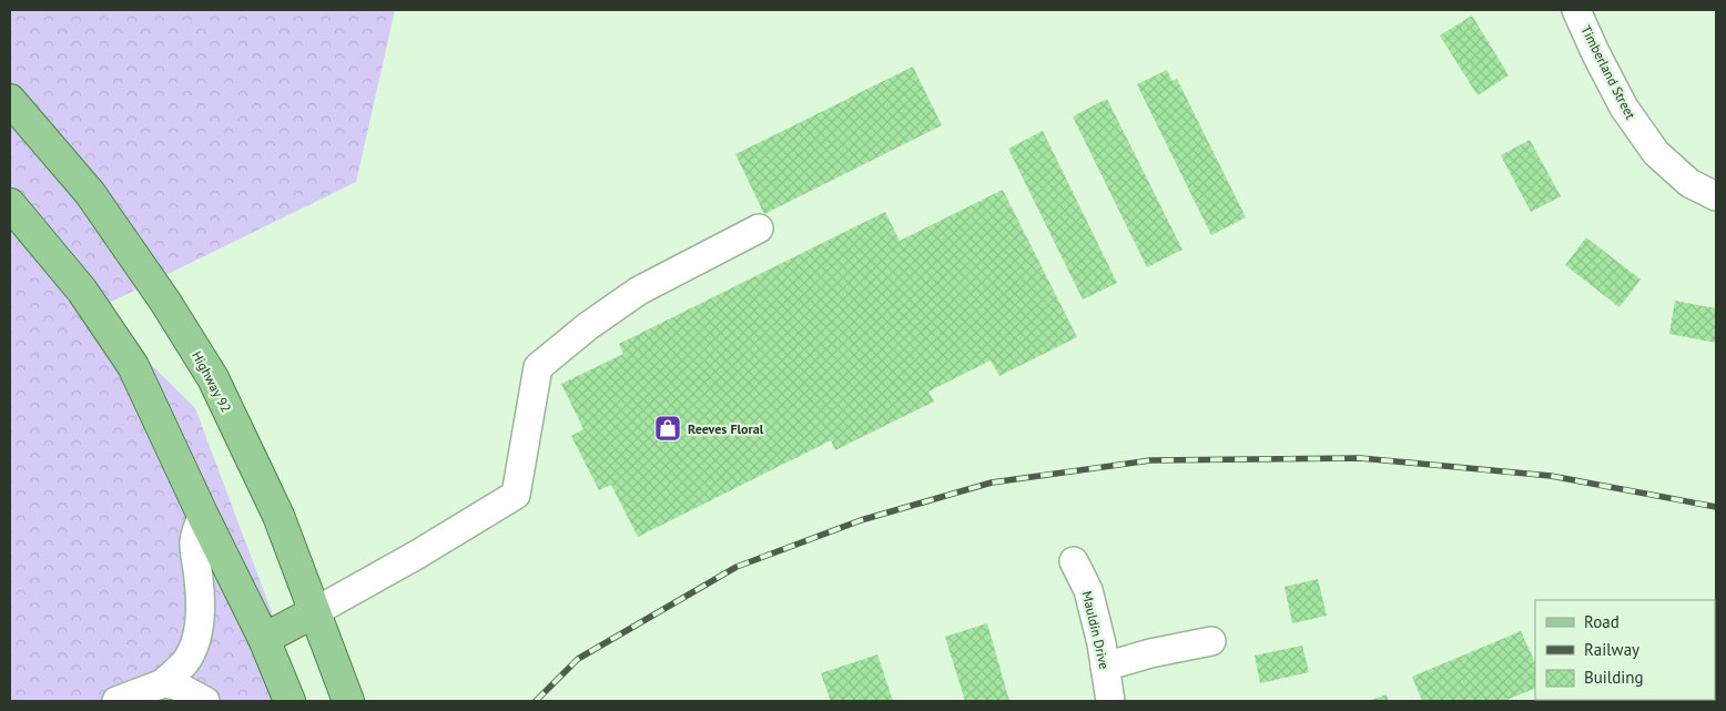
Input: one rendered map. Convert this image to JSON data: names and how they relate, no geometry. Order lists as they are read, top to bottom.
{
  "streets": {
    "main road": ["Highway 92"],
    "street": ["Timberland Street", "Mauldin Drive"]
  },
  "places": {
    "shop": ["Reeves Floral"]
  },
  "legend": ["Road", "Railway", "Building"]
}
